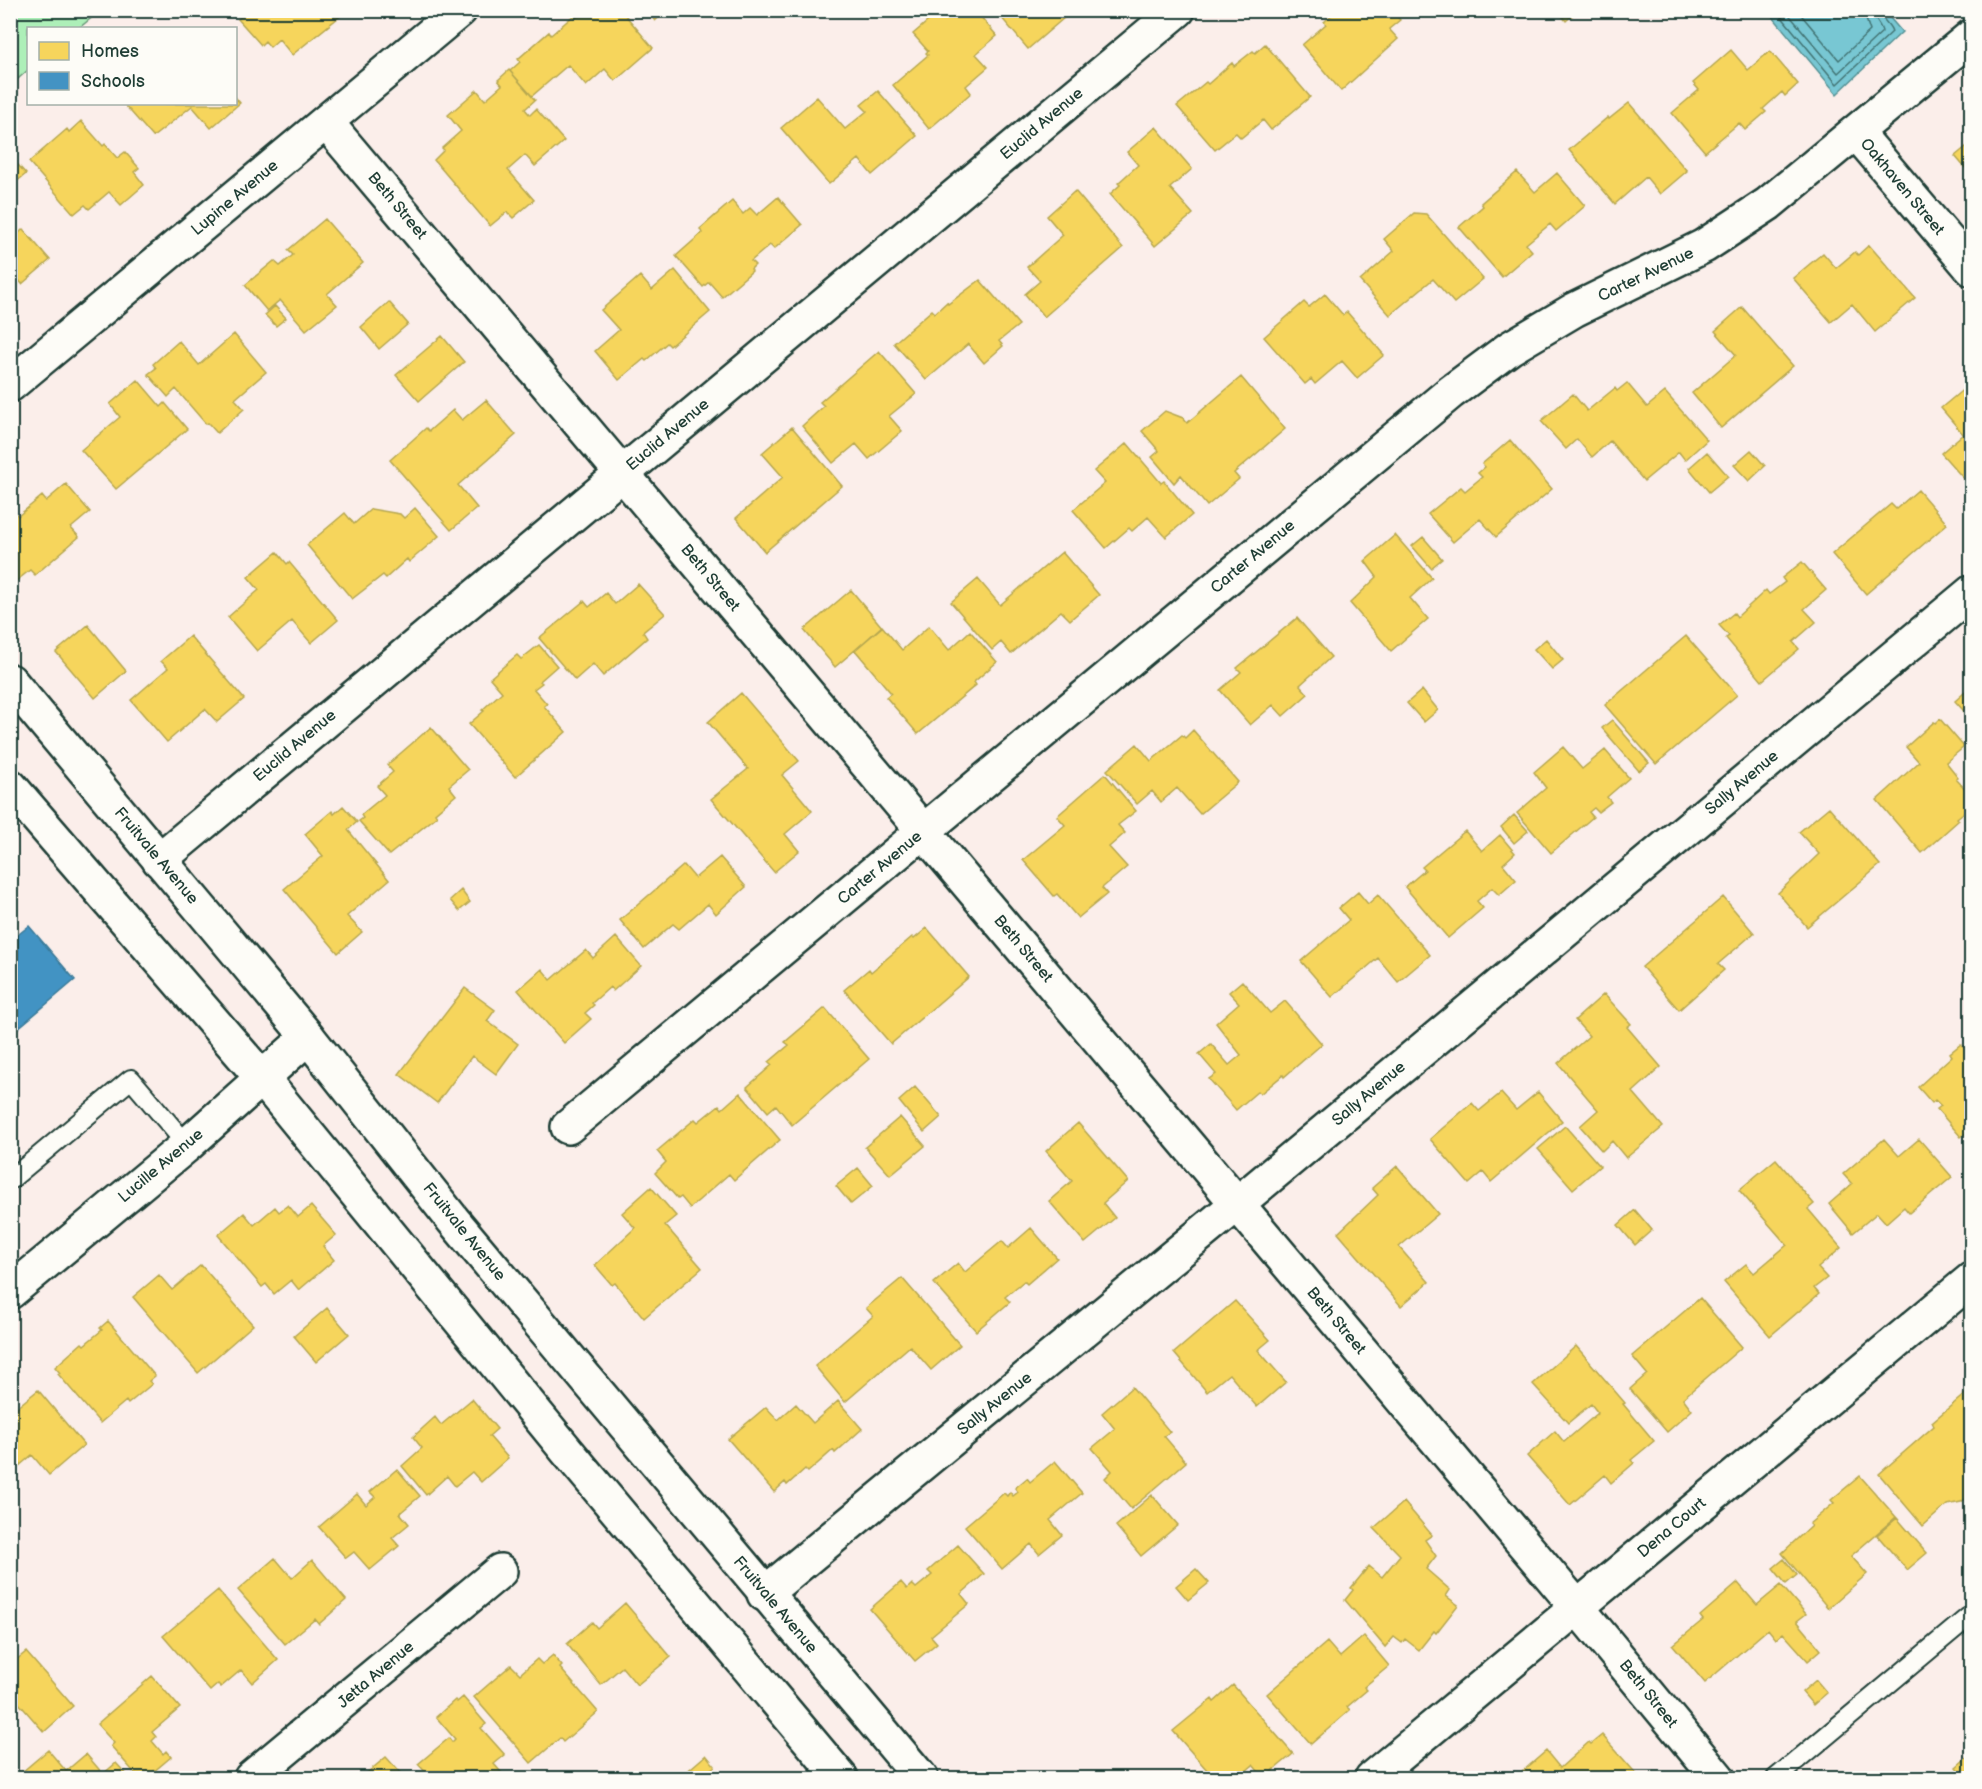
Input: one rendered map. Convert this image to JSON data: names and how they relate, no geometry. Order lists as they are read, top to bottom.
{
  "streets": {
    "street": [
      "Euclid Avenue",
      "Oakhaven Street",
      "Lupine Avenue",
      "Beth Street",
      "Carter Avenue",
      "Sally Avenue",
      "Fruitvale Avenue",
      "Lucille Avenue",
      "Dena Court",
      "Jetta Avenue"
    ]
  },
  "crossings": [
    ["Euclid Avenue", "Beth Street"],
    ["Euclid Avenue", "Fruitvale Avenue"],
    ["Oakhaven Street", "Carter Avenue"],
    ["Lupine Avenue", "Beth Street"],
    ["Beth Street", "Carter Avenue"],
    ["Beth Street", "Sally Avenue"],
    ["Beth Street", "Dena Court"],
    ["Sally Avenue", "Fruitvale Avenue"],
    ["Fruitvale Avenue", "Lucille Avenue"]
  ],
  "legend": ["Homes", "Schools"]
}
